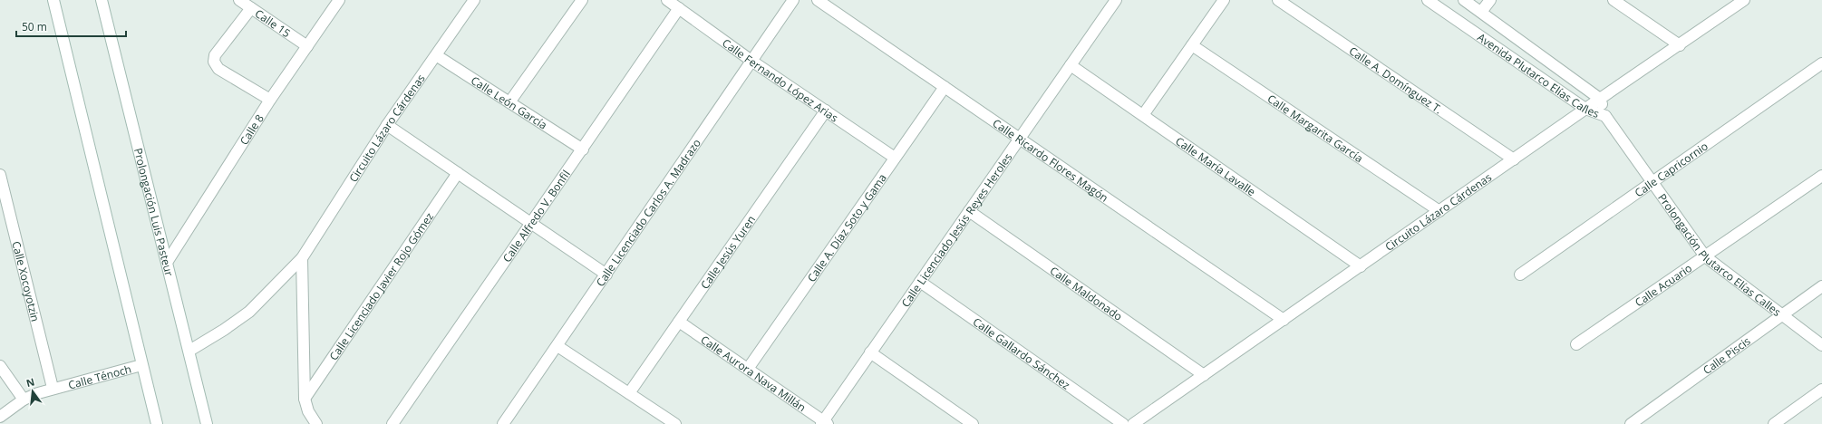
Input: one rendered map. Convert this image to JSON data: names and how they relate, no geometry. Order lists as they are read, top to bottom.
{
  "streets": {
    "street": [
      "Calle 15",
      "Avenida Plutarco Elías Calles",
      "Calle Fernando López Arias",
      "Calle A. Domínguez T.",
      "Calle León García",
      "Circuito Lázaro Cárdenas",
      "Calle Margarita García",
      "Calle 8",
      "Calle Ricardo Flores Magón",
      "Calle María Lavalle",
      "Calle Capricornio",
      "Prolongación Luis Pasteur",
      "Calle Licenciado Carlos A. Madrazo",
      "Calle Alfredo V. Bonfil",
      "Calle A. Díaz Soto y Gama",
      "Calle Licenciado Jesús Reyes Heroles",
      "Calle Jesús Yuren",
      "Prolongación Plutarco Elías Calles",
      "Calle Xocoyotzin",
      "Calle Acuario",
      "Calle Licenciado Javier Rojo Gómez",
      "Calle Maldonado",
      "Calle Gallardo Sánchez",
      "Calle Piscis",
      "Calle Aurora Nava Millán",
      "Calle Ténoch"
    ]
  },
  "crossings": [
    ["Calle 15", "Calle 8"],
    ["Avenida Plutarco Elías Calles", "Circuito Lázaro Cárdenas"],
    ["Avenida Plutarco Elías Calles", "Prolongación Plutarco Elías Calles"],
    ["Calle Fernando López Arias", "Calle Licenciado Carlos A. Madrazo"],
    ["Calle Fernando López Arias", "Calle Alfredo V. Bonfil"],
    ["Calle Fernando López Arias", "Calle A. Díaz Soto y Gama"],
    ["Calle Fernando López Arias", "Calle Jesús Yuren"],
    ["Calle A. Domínguez T.", "Circuito Lázaro Cárdenas"],
    ["Calle León García", "Circuito Lázaro Cárdenas"],
    ["Calle León García", "Calle Alfredo V. Bonfil"],
    ["Circuito Lázaro Cárdenas", "Calle Margarita García"],
    ["Circuito Lázaro Cárdenas", "Calle Ricardo Flores Magón"],
    ["Circuito Lázaro Cárdenas", "Calle María Lavalle"],
    ["Circuito Lázaro Cárdenas", "Prolongación Luis Pasteur"],
    ["Circuito Lázaro Cárdenas", "Calle Maldonado"],
    ["Calle 8", "Prolongación Luis Pasteur"],
    ["Calle Ricardo Flores Magón", "Calle A. Díaz Soto y Gama"],
    ["Calle Ricardo Flores Magón", "Calle Licenciado Jesús Reyes Heroles"],
    ["Calle María Lavalle", "Calle Licenciado Jesús Reyes Heroles"],
    ["Calle Capricornio", "Prolongación Plutarco Elías Calles"],
    ["Calle A. Díaz Soto y Gama", "Calle Aurora Nava Millán"],
    ["Calle Licenciado Jesús Reyes Heroles", "Calle Maldonado"],
    ["Calle Licenciado Jesús Reyes Heroles", "Calle Gallardo Sánchez"],
    ["Calle Licenciado Jesús Reyes Heroles", "Calle Aurora Nava Millán"],
    ["Calle Jesús Yuren", "Calle Aurora Nava Millán"],
    ["Prolongación Plutarco Elías Calles", "Calle Acuario"],
    ["Prolongación Plutarco Elías Calles", "Calle Piscis"],
    ["Calle Xocoyotzin", "Calle Ténoch"]
  ],
  "scale_bar": "50 m",
  "north": "top"
}
